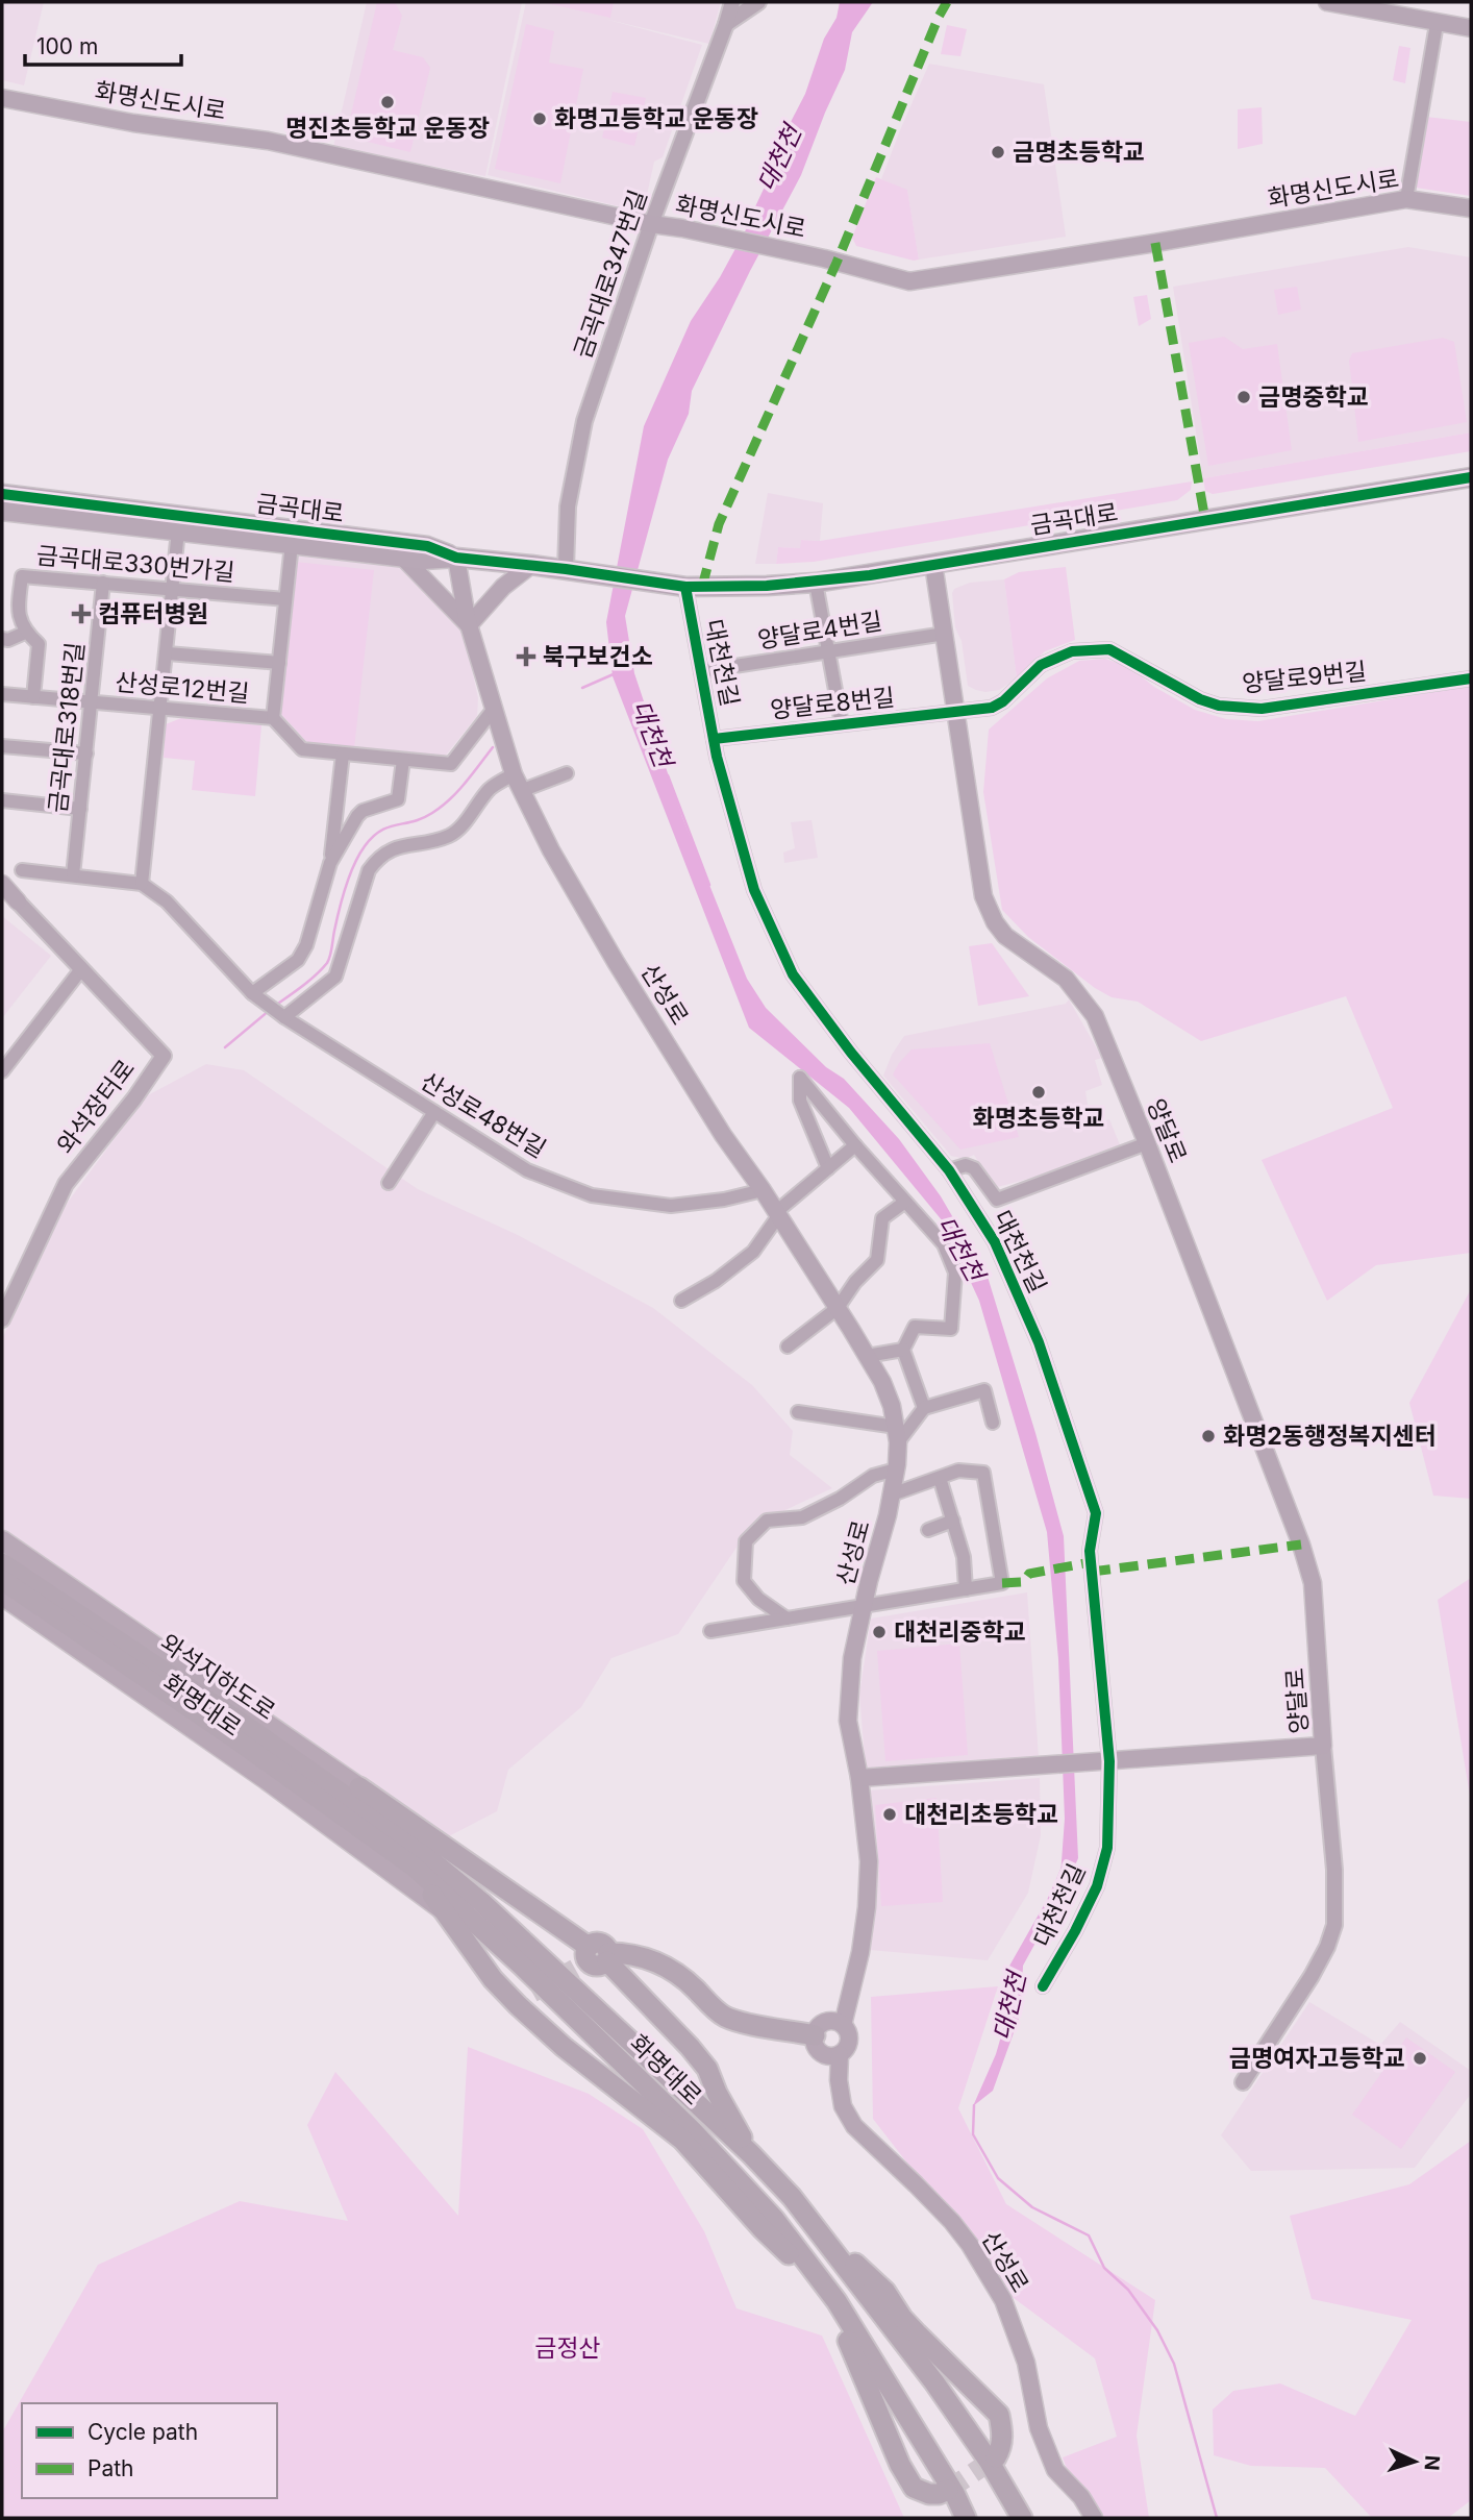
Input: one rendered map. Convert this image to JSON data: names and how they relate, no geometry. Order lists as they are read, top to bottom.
{
  "streets": {
    "highway": ["와석지하도로", "화명대로"],
    "main road": [
      "화명신도시로",
      "금곡대로",
      "산성로",
      "와석장터로",
      "양달로"
    ],
    "street": [
      "금곡대로347번길",
      "금곡대로330번가길",
      "양달로4번길",
      "대천천길",
      "양달로9번길",
      "산성로12번길",
      "양달로8번길",
      "금곡대로318번길",
      "산성로48번길"
    ]
  },
  "crossings": [
    ["화명신도시로", "금곡대로347번길"],
    ["금곡대로347번길", "금곡대로"],
    ["금곡대로", "금곡대로330번가길"],
    ["금곡대로", "대천천길"],
    ["금곡대로", "산성로12번길"],
    ["금곡대로", "산성로"],
    ["금곡대로", "양달로"],
    ["금곡대로330번가길", "산성로12번길"],
    ["금곡대로330번가길", "금곡대로318번길"],
    ["금곡대로330번가길", "산성로"],
    ["양달로4번길", "대천천길"],
    ["양달로4번길", "양달로"],
    ["대천천길", "양달로8번길"],
    ["대천천길", "양달로"],
    ["양달로9번길", "양달로8번길"],
    ["양달로9번길", "양달로"],
    ["산성로12번길", "금곡대로318번길"],
    ["산성로12번길", "산성로"],
    ["양달로8번길", "양달로"],
    ["산성로", "산성로48번길"],
    ["와석지하도로", "화명대로"]
  ],
  "water": ["대천천"],
  "parks": ["금정산"],
  "places": {
    "other": [
      "명진초등학교 운동장",
      "화명고등학교 운동장",
      "금명초등학교",
      "금명중학교",
      "화명초등학교",
      "화명2동행정복지센터",
      "대천리중학교",
      "대천리초등학교",
      "금명여자고등학교"
    ],
    "health": ["컴퓨터병원", "북구보건소"]
  },
  "legend": ["Cycle path", "Path"],
  "scale_bar": "100 m",
  "north": "right"
}
